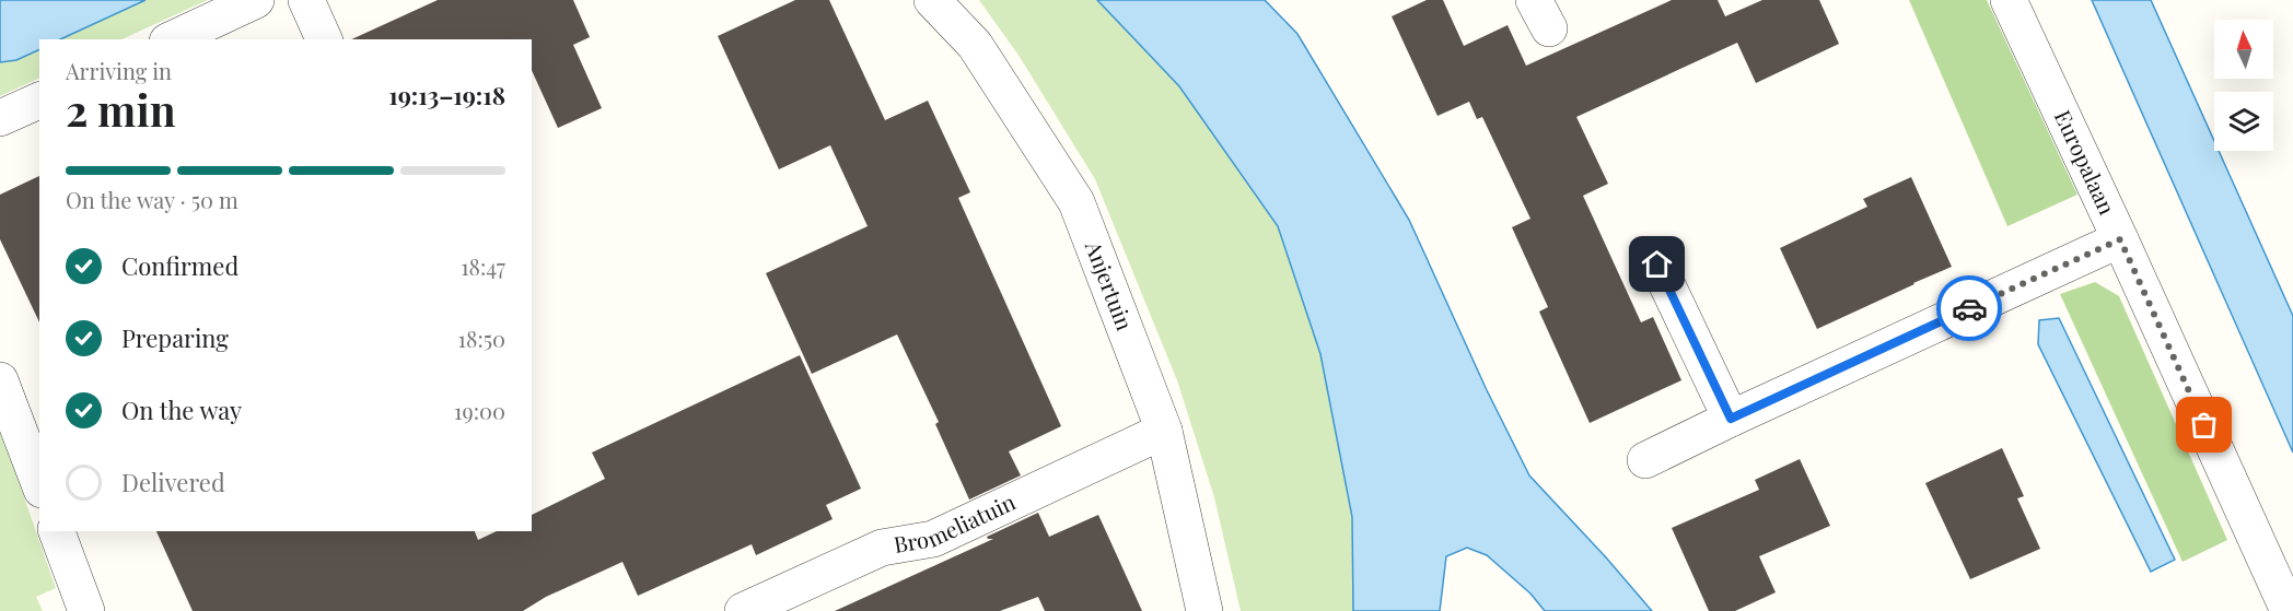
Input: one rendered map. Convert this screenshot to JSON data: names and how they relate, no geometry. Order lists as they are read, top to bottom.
{
  "streets": {
    "street": ["Europalaan", "Anjertuin", "Bromeliatuin"]
  },
  "crossings": [
    ["Anjertuin", "Bromeliatuin"]
  ],
  "north": "top",
  "page": {
    "heading": ["2 min", "Arriving in", "19:13–19:18"],
    "bar": "On the way · 50 m",
    "list": [
      ["Confirmed", "18:47"],
      ["Preparing", "18:50"],
      ["On the way", "19:00"],
      "Delivered"
    ]
  }
}
